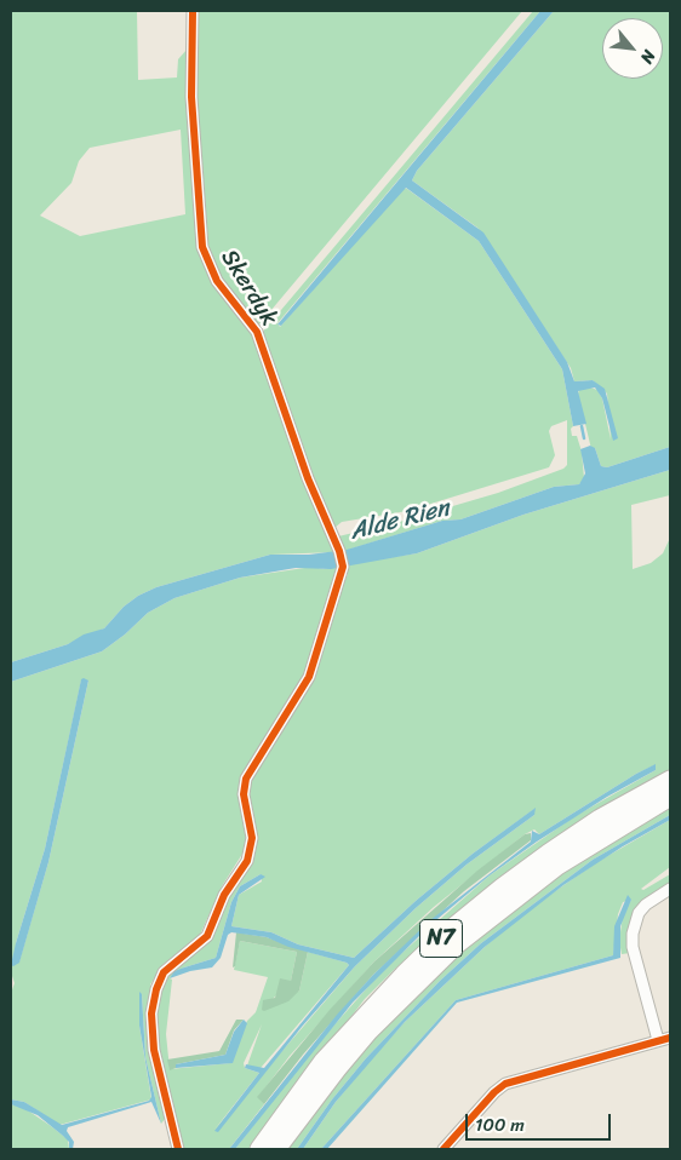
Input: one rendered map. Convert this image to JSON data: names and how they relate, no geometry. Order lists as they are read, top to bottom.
{
  "streets": {
    "highway": ["N7"],
    "street": ["Skerdyk"]
  },
  "water": ["Alde Rien"],
  "scale_bar": "100 m",
  "north": "bottom right"
}
